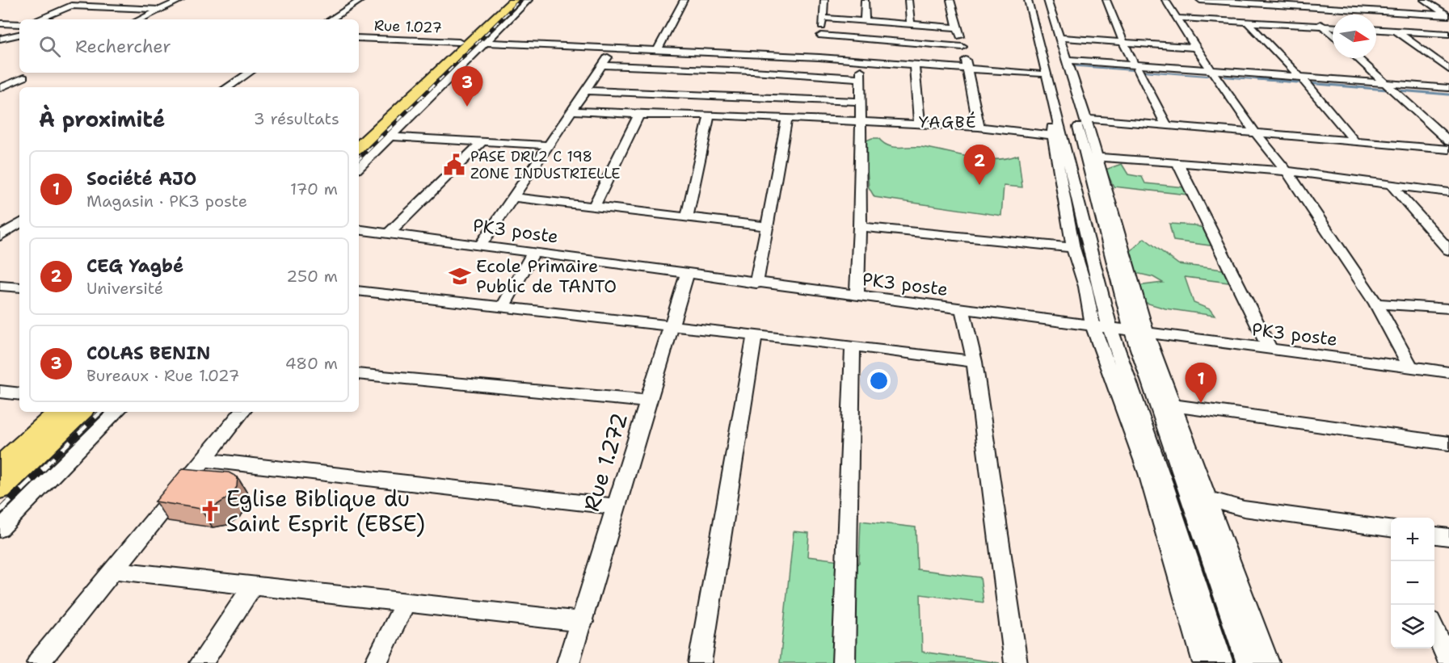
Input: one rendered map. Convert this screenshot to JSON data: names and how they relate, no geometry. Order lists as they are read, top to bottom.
{
  "streets": {
    "street": ["Rue 1.027", "PK3 poste", "Rue 1.272"]
  },
  "crossings": [
    ["PK3 poste", "Rue 1.272"]
  ],
  "districts": ["YAGBÉ"],
  "places": {
    "public building": ["PASE DRL2 C 198 ZONE INDUSTRIELLE"],
    "school or university": ["Ecole Primaire Public de TANTO"],
    "church": ["Eglise Biblique du Saint Esprit (EBSE)"]
  },
  "north": "right",
  "page": {
    "search": "Rechercher",
    "pins": ["3", "2", "1"],
    "heading": ["À proximité", "3 résultats"],
    "list": [
      {
        "mark": "1",
        "name": "Société AJO",
        "note": "Magasin · PK3 poste",
        "value": "170 m"
      },
      {
        "mark": "2",
        "name": "CEG Yagbé",
        "note": "Université",
        "value": "250 m"
      },
      {
        "mark": "3",
        "name": "COLAS BENIN",
        "note": "Bureaux · Rue 1.027",
        "value": "480 m"
      }
    ],
    "map_buttons": ["+", "−"]
  }
}
